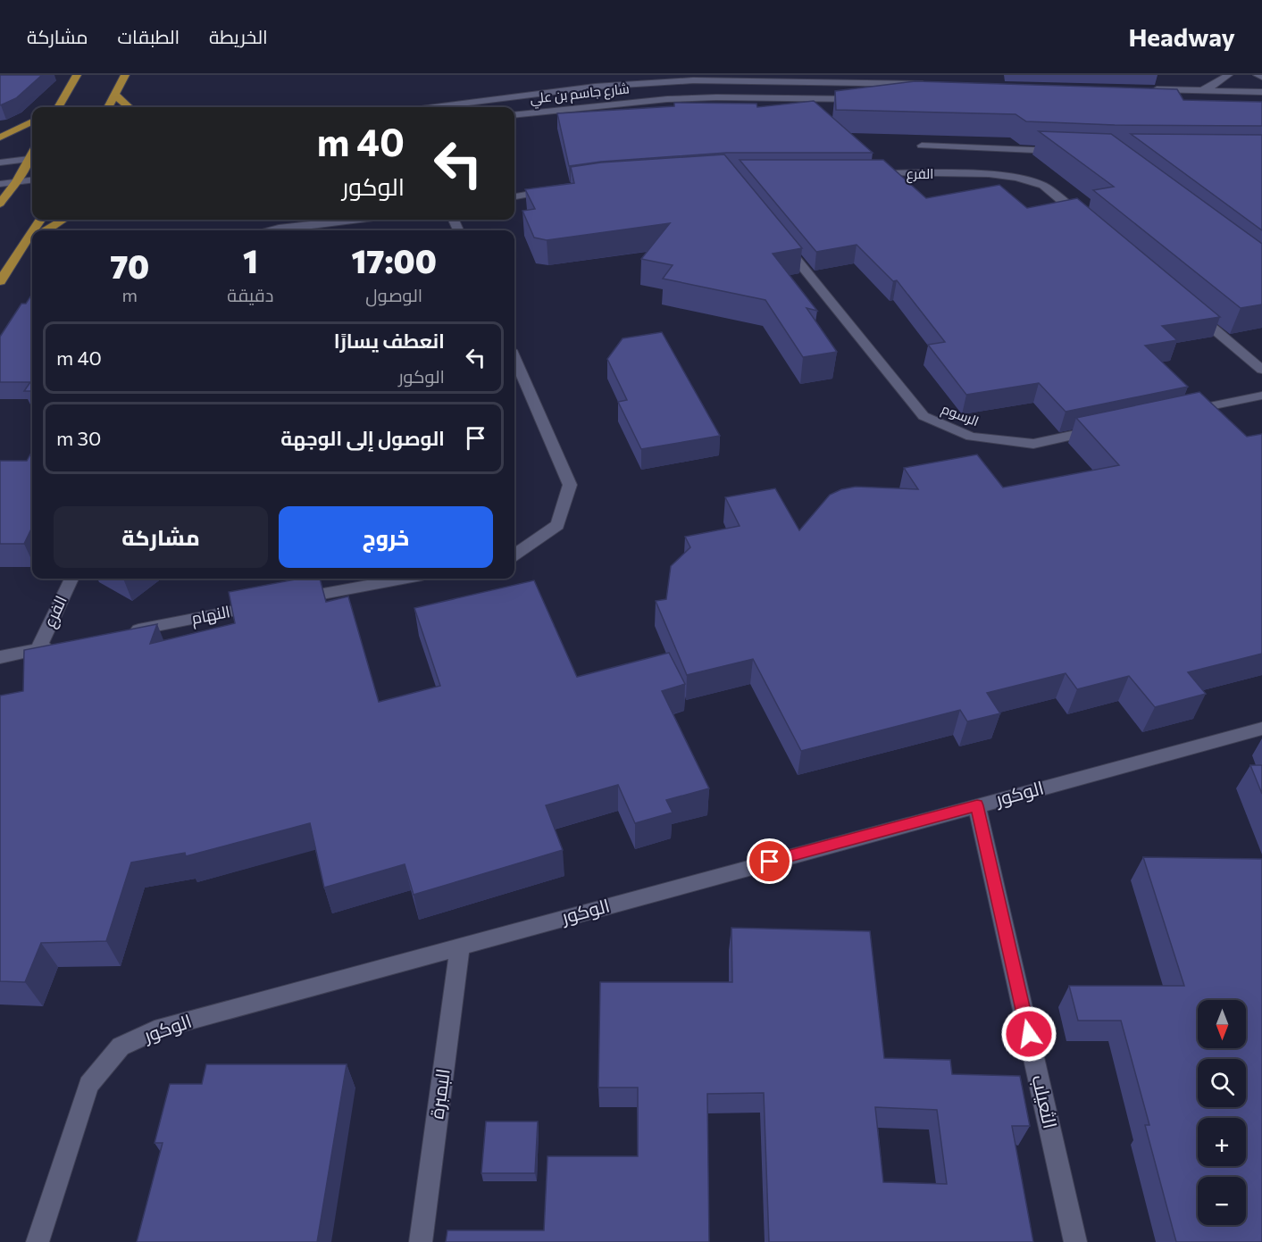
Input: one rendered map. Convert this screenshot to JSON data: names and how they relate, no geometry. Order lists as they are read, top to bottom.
{
  "streets": {
    "street": [
      "شارع جاسم بن علي",
      "الفرع",
      "الرسوم",
      "النهام",
      "الوكور",
      "البمبرة",
      "الثعيلب"
    ]
  },
  "crossings": [
    ["الوكور", "البمبرة"],
    ["الوكور", "الثعيلب"]
  ],
  "north": "bottom",
  "page": {
    "header": "Headway",
    "nav": ["الخريطة", "الطبقات", "مشاركة"],
    "turn": ["40 m", "الوكور"],
    "eta": [
      "17:00",
      "الوصول",
      "1",
      "دقيقة",
      "70",
      "m"
    ],
    "list": [
      {
        "name": "انعطف يسارًا",
        "note": "الوكور",
        "value": "40 m"
      },
      {
        "name": "الوصول إلى الوجهة",
        "value": "30 m"
      }
    ],
    "buttons": ["خروج", "مشاركة"],
    "map_buttons": ["+", "−"]
  }
}
